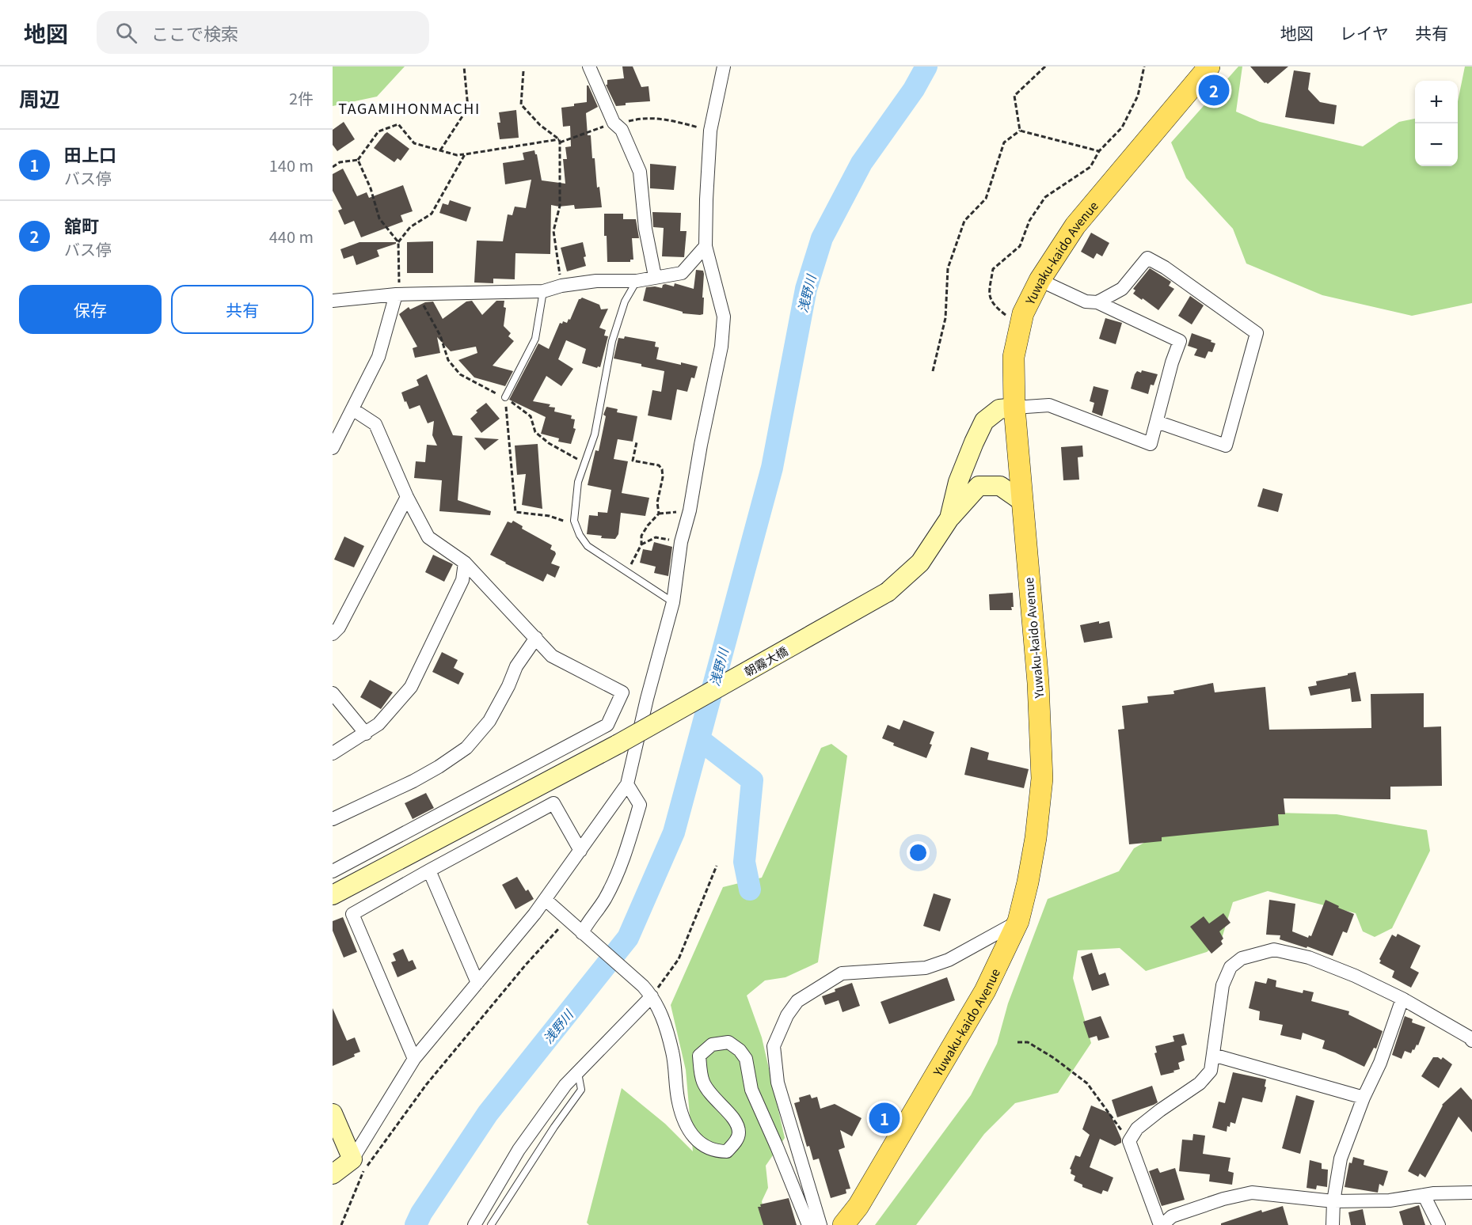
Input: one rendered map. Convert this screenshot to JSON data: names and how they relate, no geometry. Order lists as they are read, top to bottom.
{
  "streets": {
    "main road": ["Yuwaku-kaido Avenue"],
    "street": ["朝霧大橋"]
  },
  "districts": ["TAGAMIHONMACHI"],
  "water": ["浅野川"],
  "page": {
    "header": "地図",
    "search": "ここで検索",
    "nav": ["地図", "レイヤ", "共有"],
    "heading": ["周辺", "2件"],
    "pins": ["2", "1"],
    "map_buttons": ["+", "−"],
    "list": [
      {
        "mark": "1",
        "name": "田上口",
        "note": "バス停",
        "value": "140 m"
      },
      {
        "mark": "2",
        "name": "舘町",
        "note": "バス停",
        "value": "440 m"
      }
    ],
    "buttons": ["保存", "共有"]
  }
}
